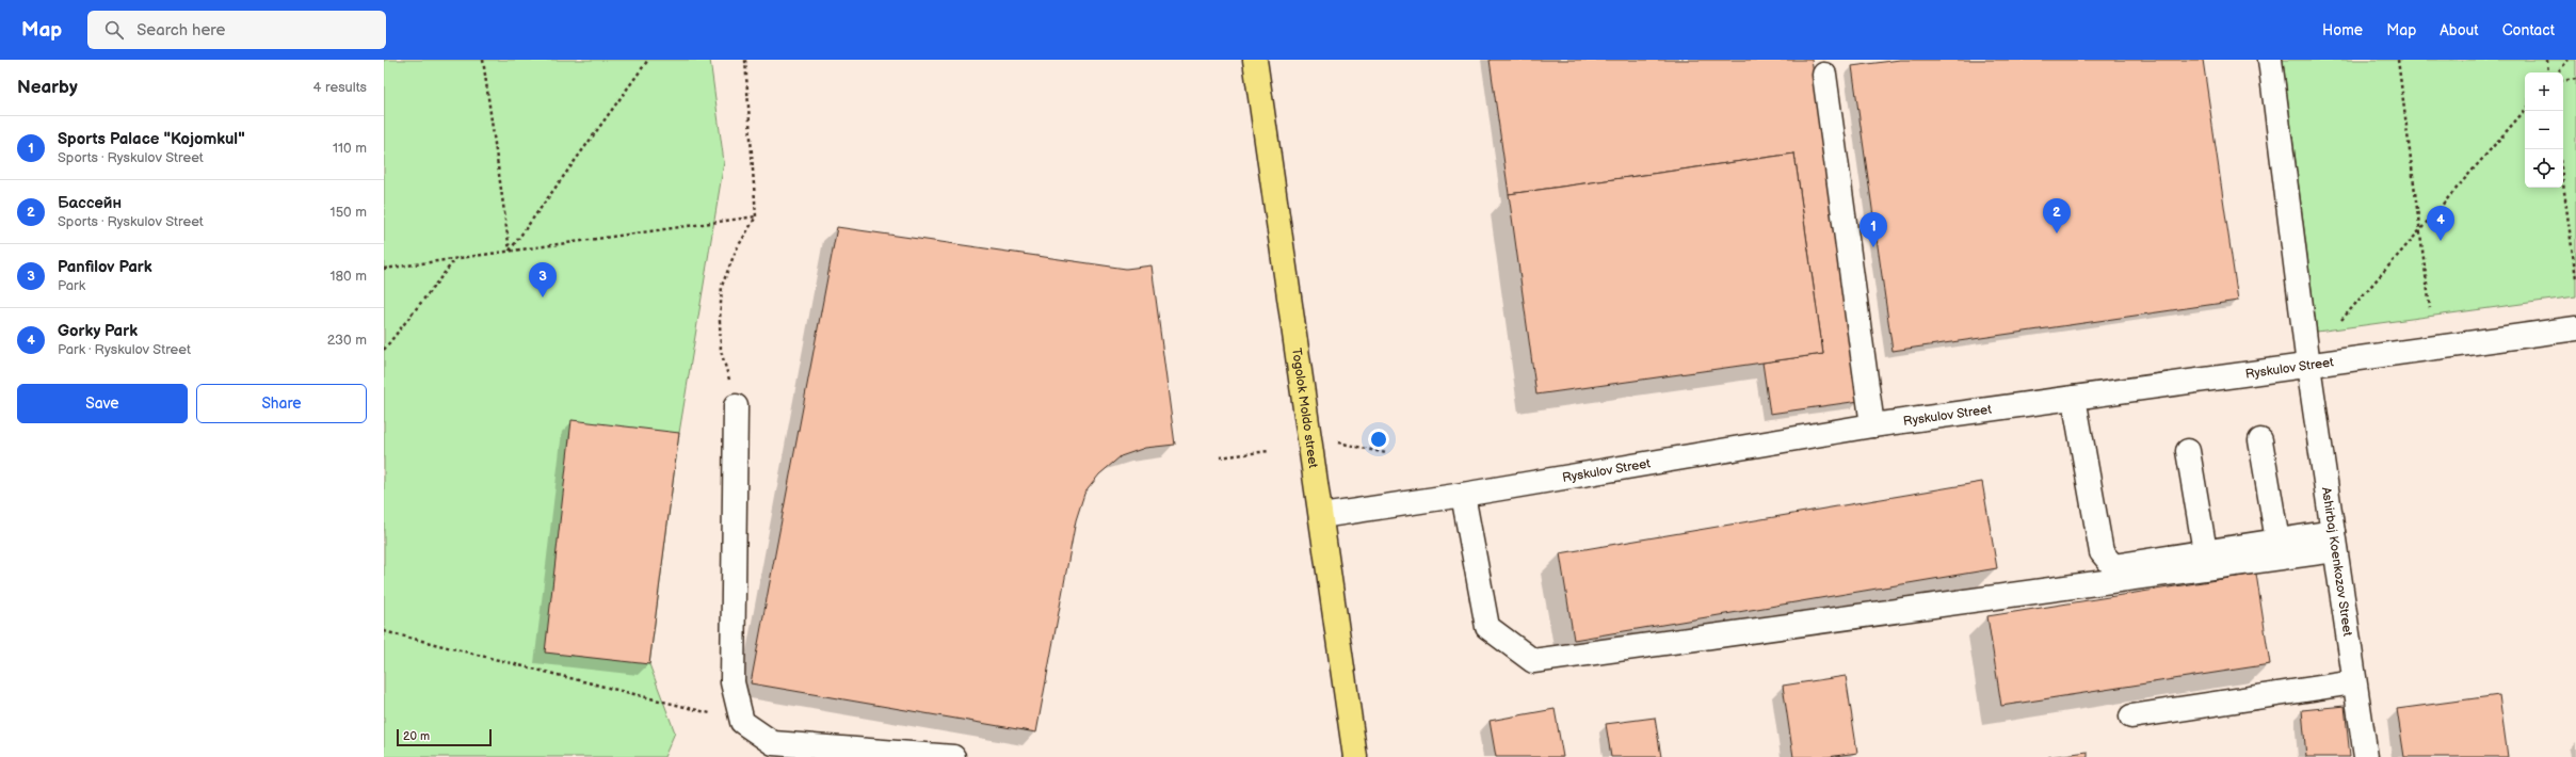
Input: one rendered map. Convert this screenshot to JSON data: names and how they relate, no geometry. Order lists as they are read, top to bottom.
{
  "streets": {
    "main road": ["Togolok Moldo street"],
    "street": ["Ryskulov Street", "Ashirbaj Koenkozov Street"]
  },
  "crossings": [
    ["Ryskulov Street", "Togolok Moldo street"],
    ["Ryskulov Street", "Ashirbaj Koenkozov Street"]
  ],
  "scale_bar": "20 m",
  "page": {
    "header": "Map",
    "search": "Search here",
    "nav": [
      "Home",
      "Map",
      "About",
      "Contact"
    ],
    "heading": ["Nearby", "4 results"],
    "map_buttons": ["+", "−"],
    "list": [
      {
        "mark": "1",
        "name": "Sports Palace \"Kojomkul\"",
        "note": "Sports · Ryskulov Street",
        "value": "110 m"
      },
      {
        "mark": "2",
        "name": "Бассейн",
        "note": "Sports · Ryskulov Street",
        "value": "150 m"
      },
      {
        "mark": "3",
        "name": "Panfilov Park",
        "note": "Park",
        "value": "180 m"
      },
      {
        "mark": "4",
        "name": "Gorky Park",
        "note": "Park · Ryskulov Street",
        "value": "230 m"
      }
    ],
    "pins": [
      "2",
      "4",
      "1",
      "3"
    ],
    "buttons": ["Save", "Share"],
    "scale": "20 m"
  }
}
